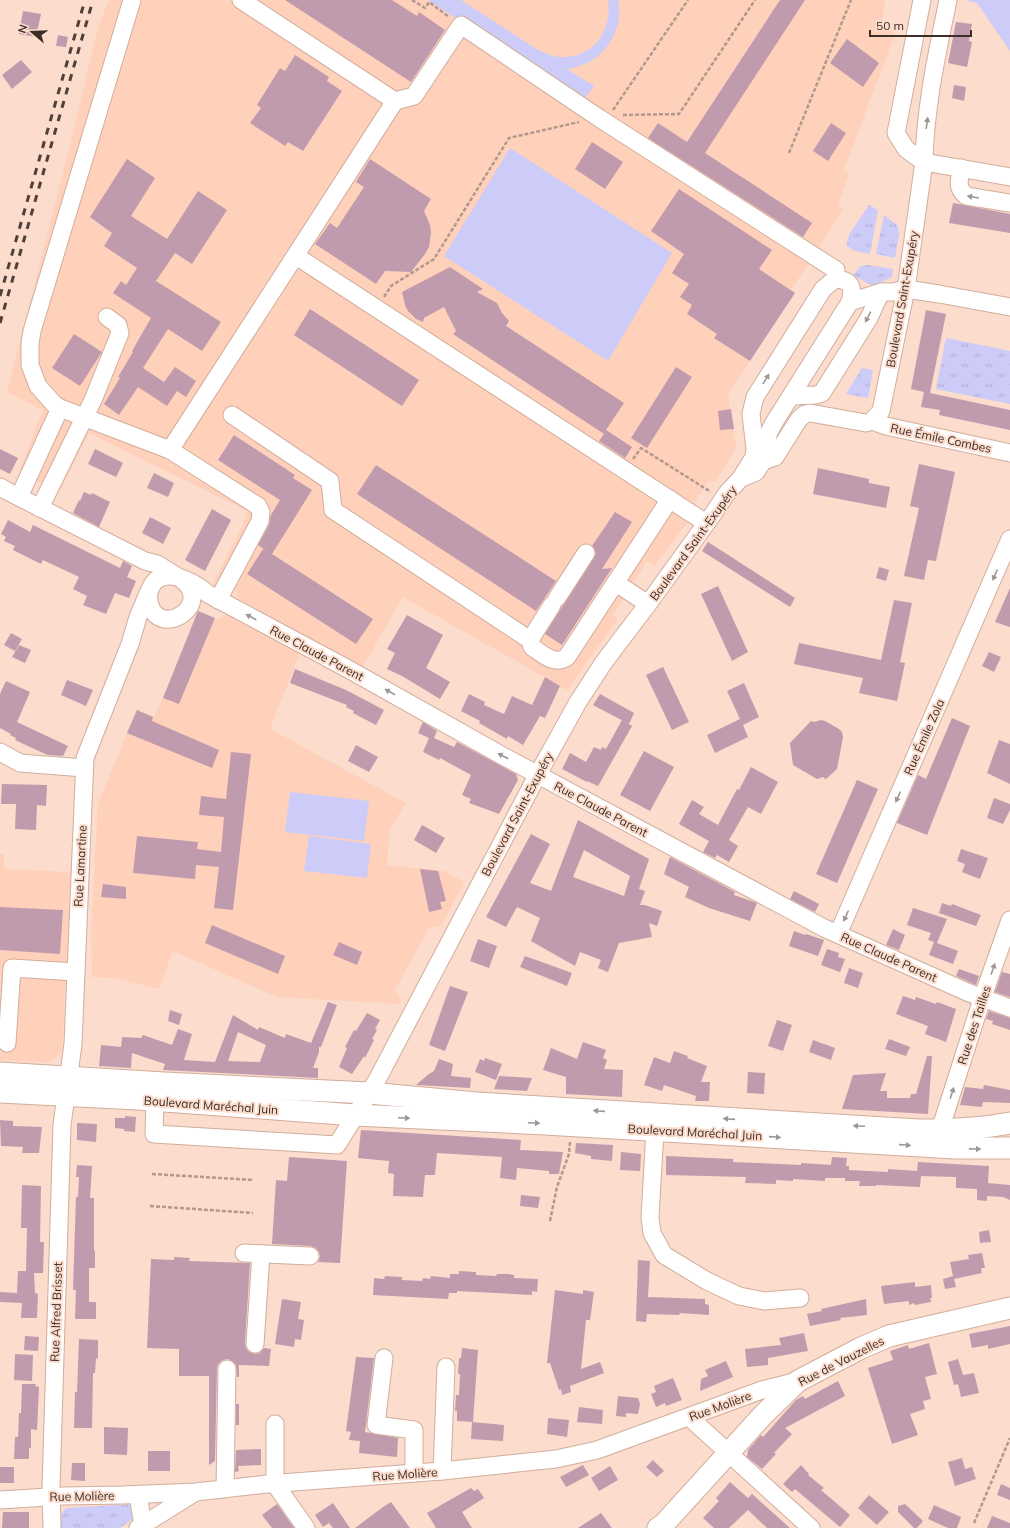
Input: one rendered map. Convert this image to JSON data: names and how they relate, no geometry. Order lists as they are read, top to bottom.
{
  "streets": {
    "main road": ["Boulevard Maréchal Juin", "Rue de Vauzelles"],
    "street": [
      "Boulevard Saint-Exupéry",
      "Rue Émile Combes",
      "Rue Claude Parent",
      "Rue Émile Zola",
      "Rue Lamartine",
      "Rue des Tailles",
      "Rue Alfred Brisset",
      "Rue Molière"
    ]
  },
  "crossings": [
    ["Boulevard Saint-Exupéry", "Rue Émile Combes"],
    ["Boulevard Saint-Exupéry", "Rue Claude Parent"],
    ["Boulevard Saint-Exupéry", "Boulevard Maréchal Juin"],
    ["Rue Claude Parent", "Rue Émile Zola"],
    ["Rue Claude Parent", "Rue Lamartine"],
    ["Rue Claude Parent", "Rue des Tailles"],
    ["Rue Lamartine", "Boulevard Maréchal Juin"],
    ["Rue Lamartine", "Rue Alfred Brisset"],
    ["Rue des Tailles", "Boulevard Maréchal Juin"],
    ["Boulevard Maréchal Juin", "Rue Alfred Brisset"],
    ["Rue Alfred Brisset", "Rue Molière"],
    ["Rue de Vauzelles", "Rue Molière"]
  ],
  "one_way": ["Rue Émile Zola", "Rue des Tailles"],
  "scale_bar": "50 m",
  "north": "left"
}
